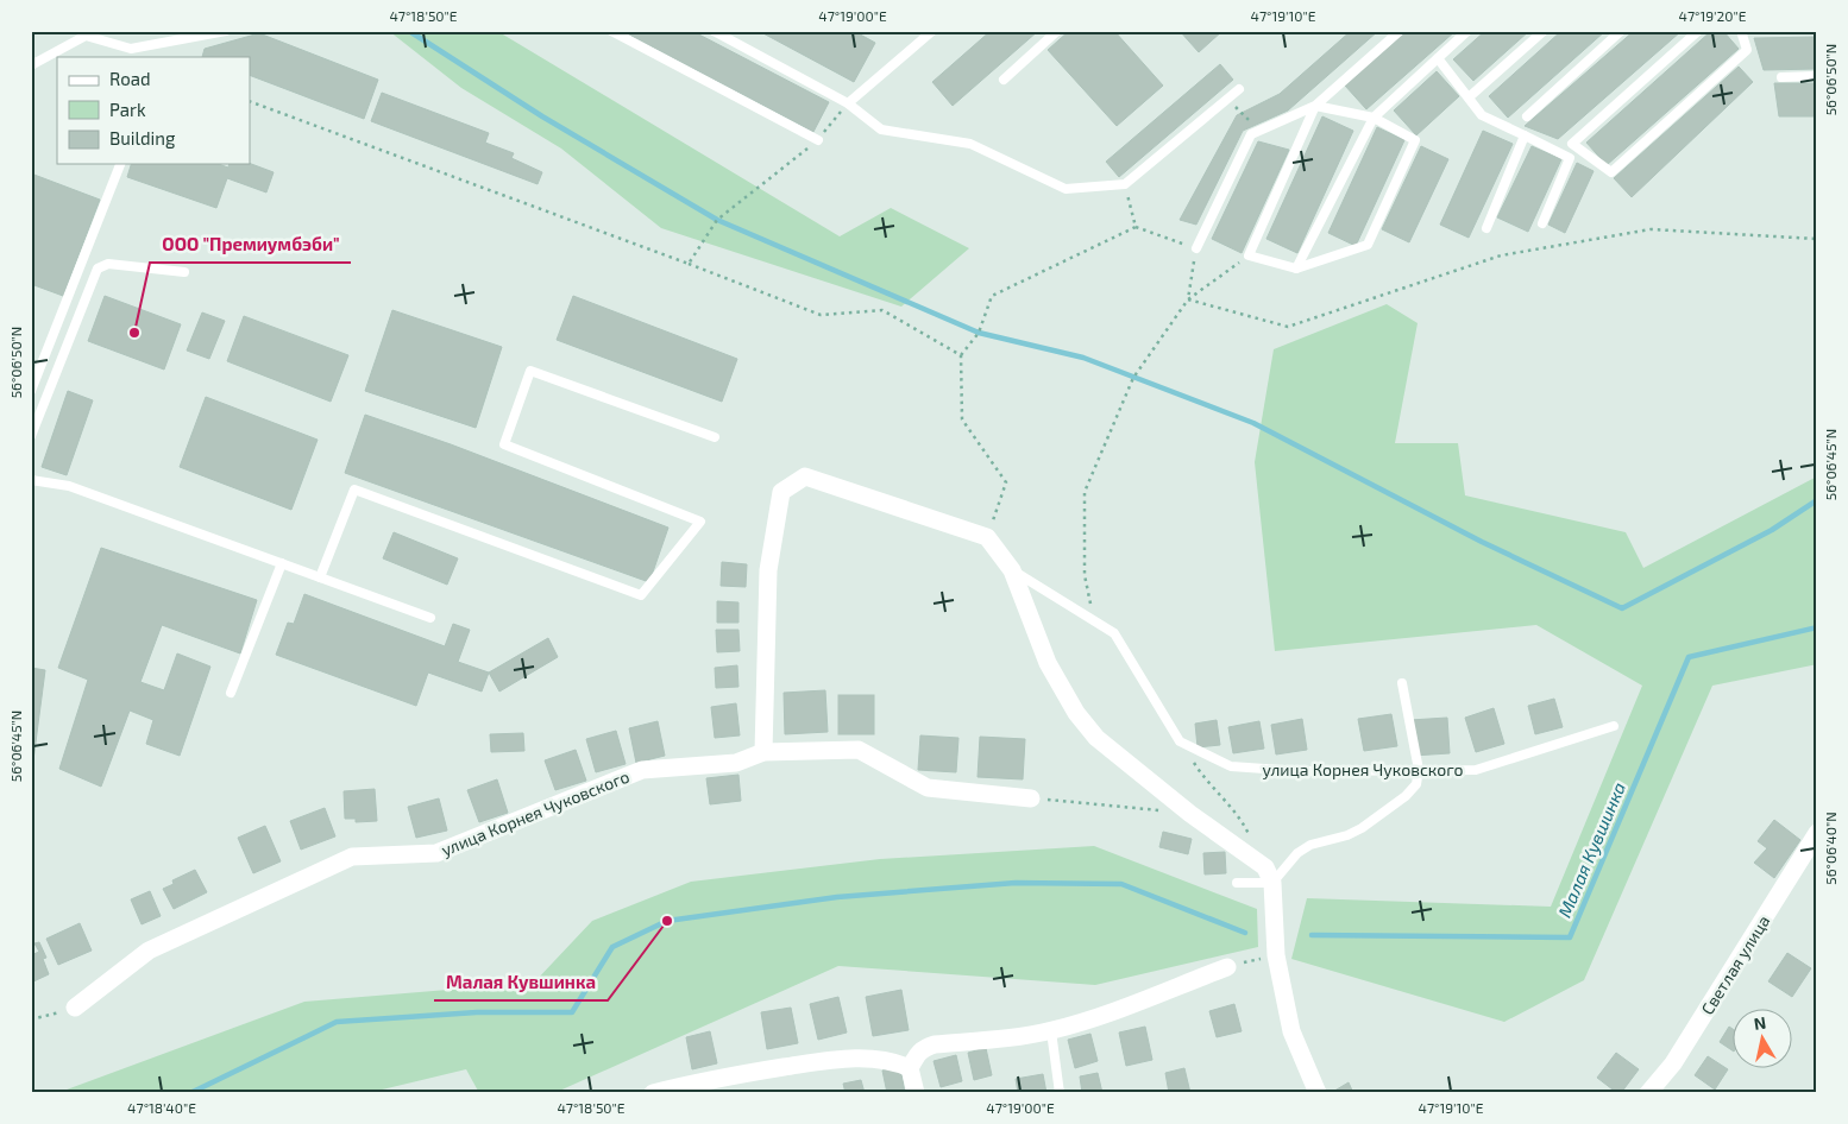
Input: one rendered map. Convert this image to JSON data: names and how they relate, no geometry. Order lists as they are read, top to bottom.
{
  "streets": {
    "street": ["улица Корнея Чуковского", "Светлая улица"]
  },
  "water": ["Малая Кувшинка"],
  "places": ["ООО \"Премиумбэби\"", "Малая Кувшинка"],
  "legend": ["Road", "Park", "Building"],
  "north": "top",
  "coordinates": [
    "47°18'50\"E",
    "47°19'00\"E",
    "47°19'10\"E",
    "47°19'20\"E",
    "56°06'50\"N",
    "56°06'45\"N",
    "56°06'40\"N",
    "47°18'40\"E"
  ]
}
